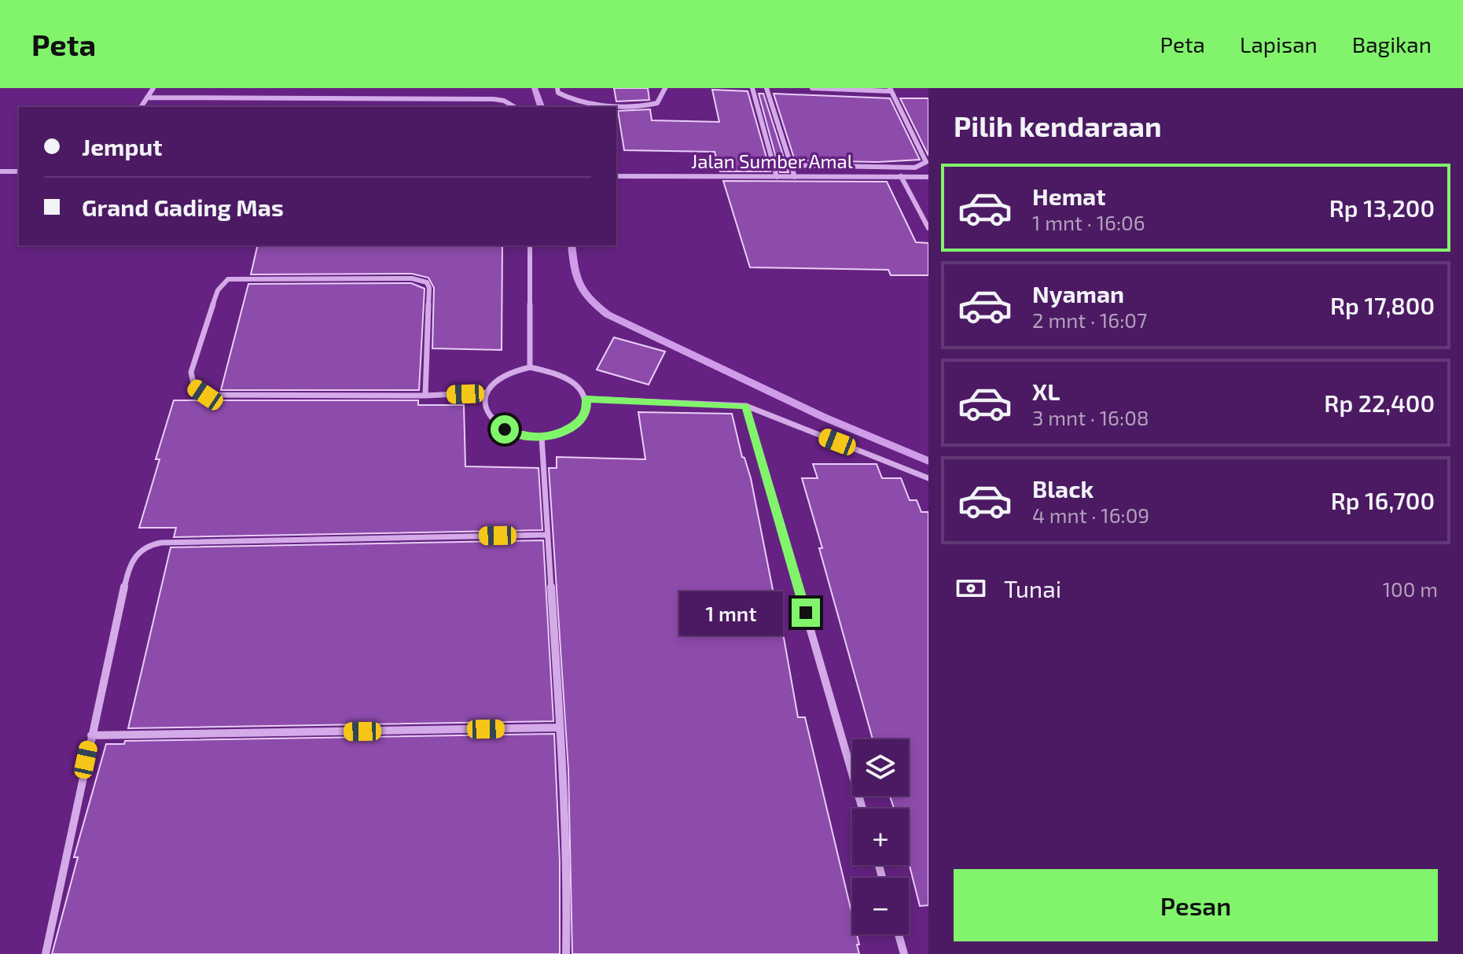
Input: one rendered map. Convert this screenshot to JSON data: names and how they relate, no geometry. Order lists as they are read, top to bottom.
{
  "streets": {
    "street": ["Jalan Sumber Amal"]
  },
  "page": {
    "header": "Peta",
    "nav": ["Peta", "Lapisan", "Bagikan"],
    "heading": "Pilih kendaraan",
    "banner": ["Jemput", "Grand Gading Mas"],
    "list": [
      {
        "name": "Hemat",
        "note": "1 mnt · 16:06",
        "value": "Rp 13,200"
      },
      {
        "name": "Nyaman",
        "note": "2 mnt · 16:07",
        "value": "Rp 17,800"
      },
      {
        "name": "XL",
        "note": "3 mnt · 16:08",
        "value": "Rp 22,400"
      },
      {
        "name": "Black",
        "note": "4 mnt · 16:09",
        "value": "Rp 16,700"
      }
    ],
    "pay": ["Tunai", "100 m"],
    "bubble": "1 mnt",
    "map_buttons": ["+", "−"],
    "buttons": "Pesan"
  }
}
